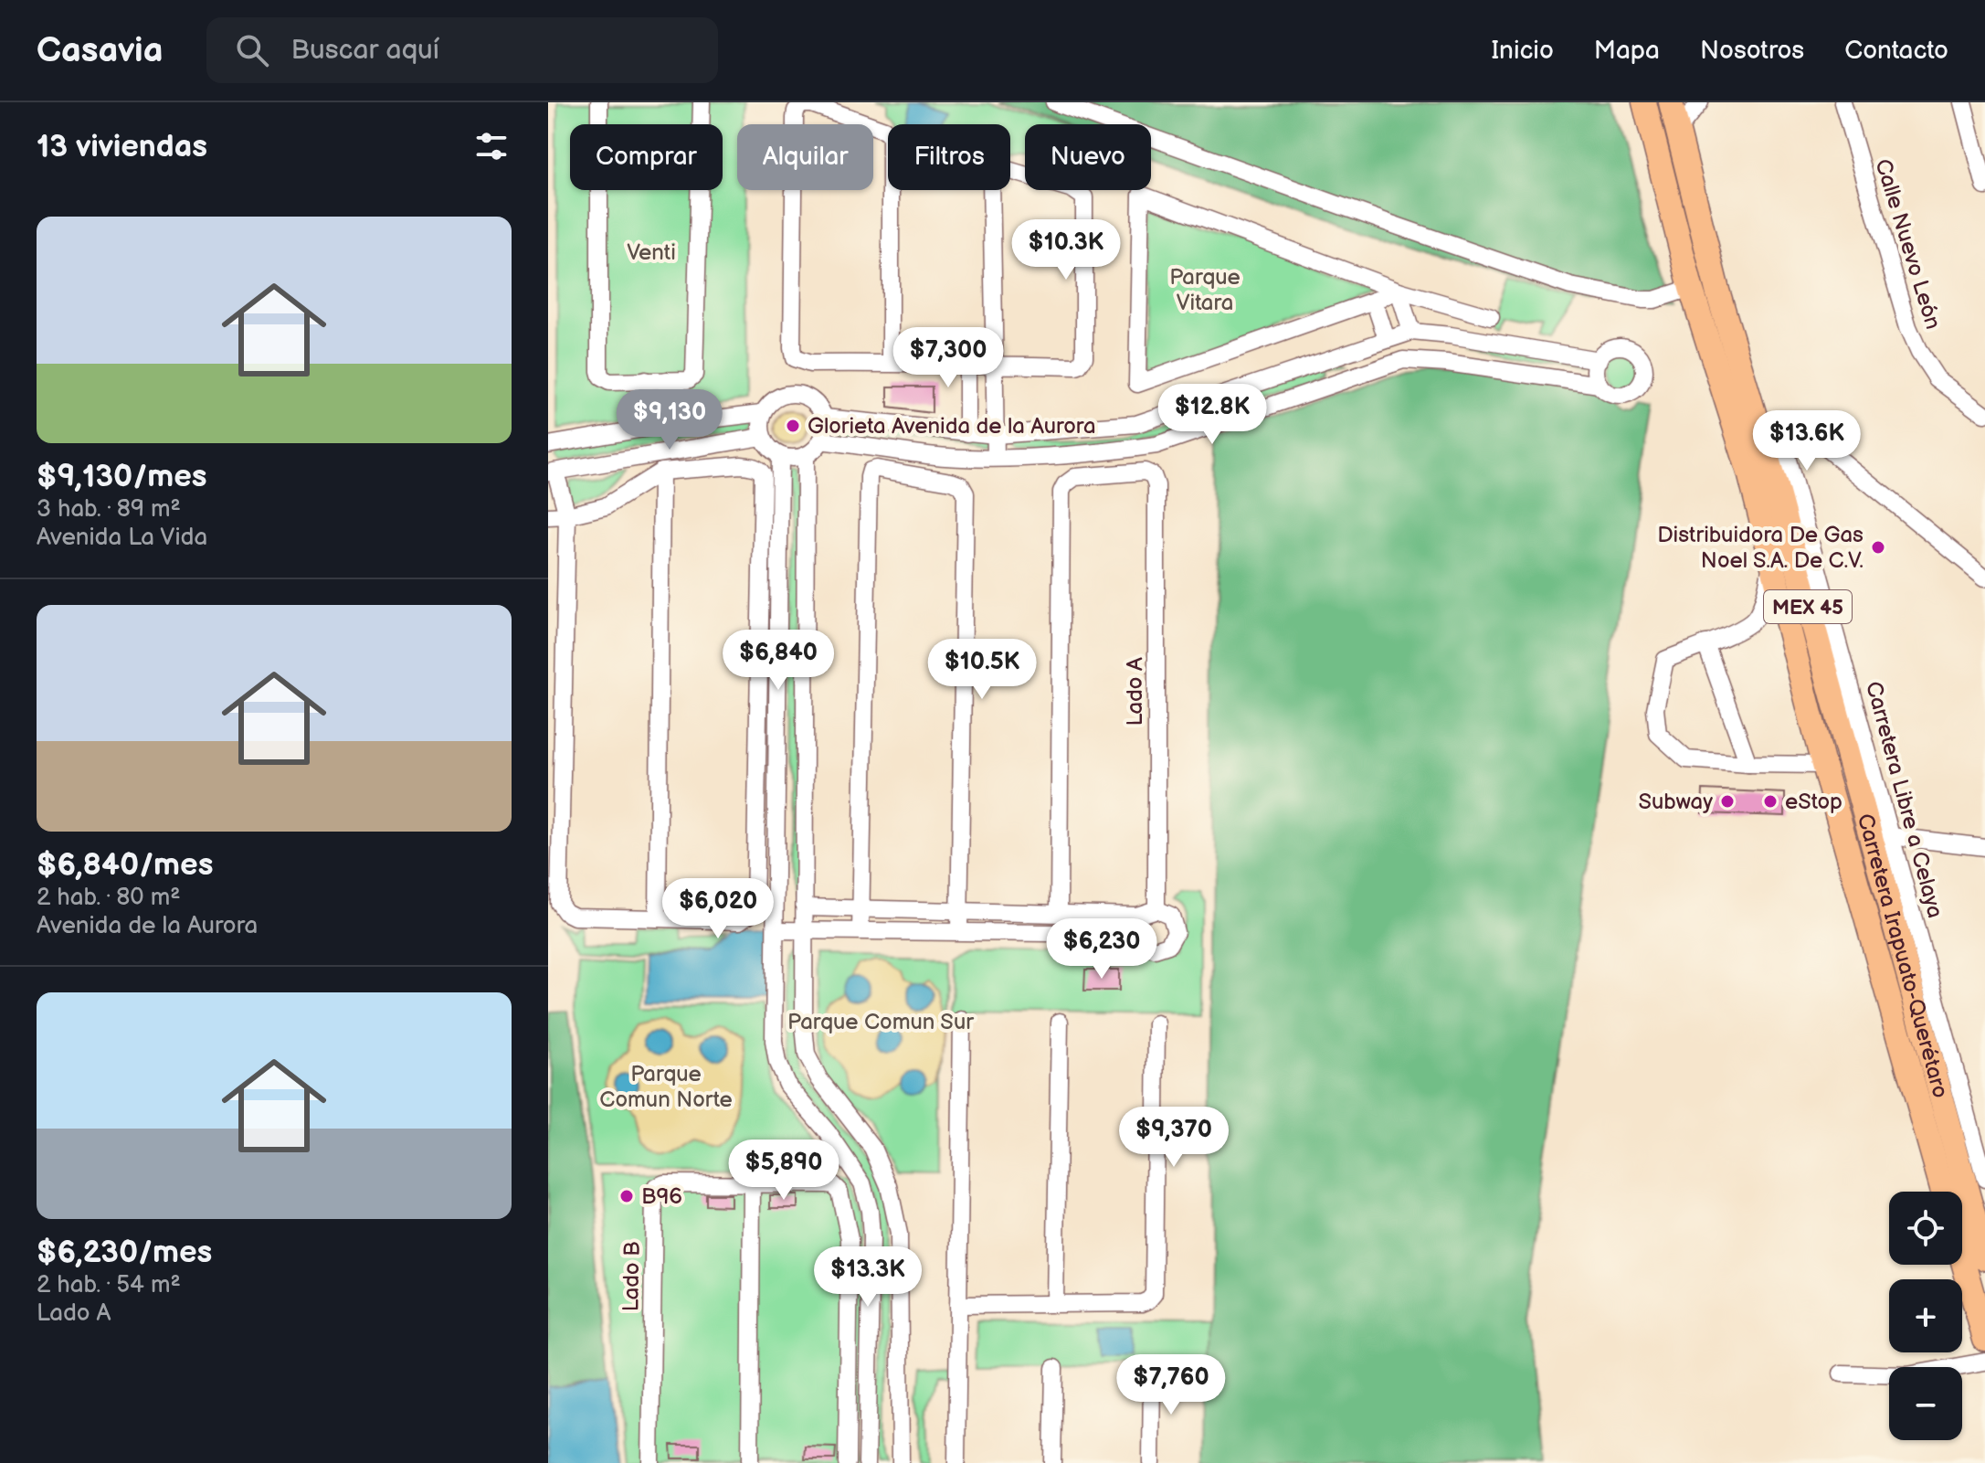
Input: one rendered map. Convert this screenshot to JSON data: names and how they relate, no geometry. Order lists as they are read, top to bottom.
{
  "streets": {
    "highway": ["MEX 45", "Carretera Irapuato-Querétaro"],
    "street": [
      "Calle Nuevo León",
      "Lado A",
      "Carretera Libre a Celaya",
      "Lado B"
    ]
  },
  "crossings": [
    ["Carretera Libre a Celaya", "Carretera Irapuato-Querétaro"]
  ],
  "parks": [
    "Venti",
    "Parque Vitara",
    "Parque Comun Sur",
    "Parque Comun Norte"
  ],
  "places": [
    "Glorieta Avenida de la Aurora",
    "Distribuidora De Gas Noel S.A. De C.V.",
    "Subway",
    "eStop",
    "B96"
  ],
  "page": {
    "header": "Casavia",
    "search": "Buscar aquí",
    "nav": [
      "Inicio",
      "Mapa",
      "Nosotros",
      "Contacto"
    ],
    "heading": "13 viviendas",
    "chip": [
      "Comprar",
      "Alquilar",
      "Filtros",
      "Nuevo"
    ],
    "list": [
      {
        "name": "$9,130/mes",
        "note": "3 hab. · 89 m² · Avenida La Vida"
      },
      {
        "name": "$6,840/mes",
        "note": "2 hab. · 80 m² · Avenida de la Aurora"
      },
      {
        "name": "$6,230/mes",
        "note": "2 hab. · 54 m² · Lado A"
      }
    ],
    "price": [
      "$10.3K",
      "$7,300",
      "$12.8K",
      "$9,130",
      "$13.6K",
      "$6,840",
      "$10.5K",
      "$6,020",
      "$6,230",
      "$9,370",
      "$5,890",
      "$13.3K",
      "$7,760"
    ],
    "map_buttons": ["+", "−"]
  }
}
